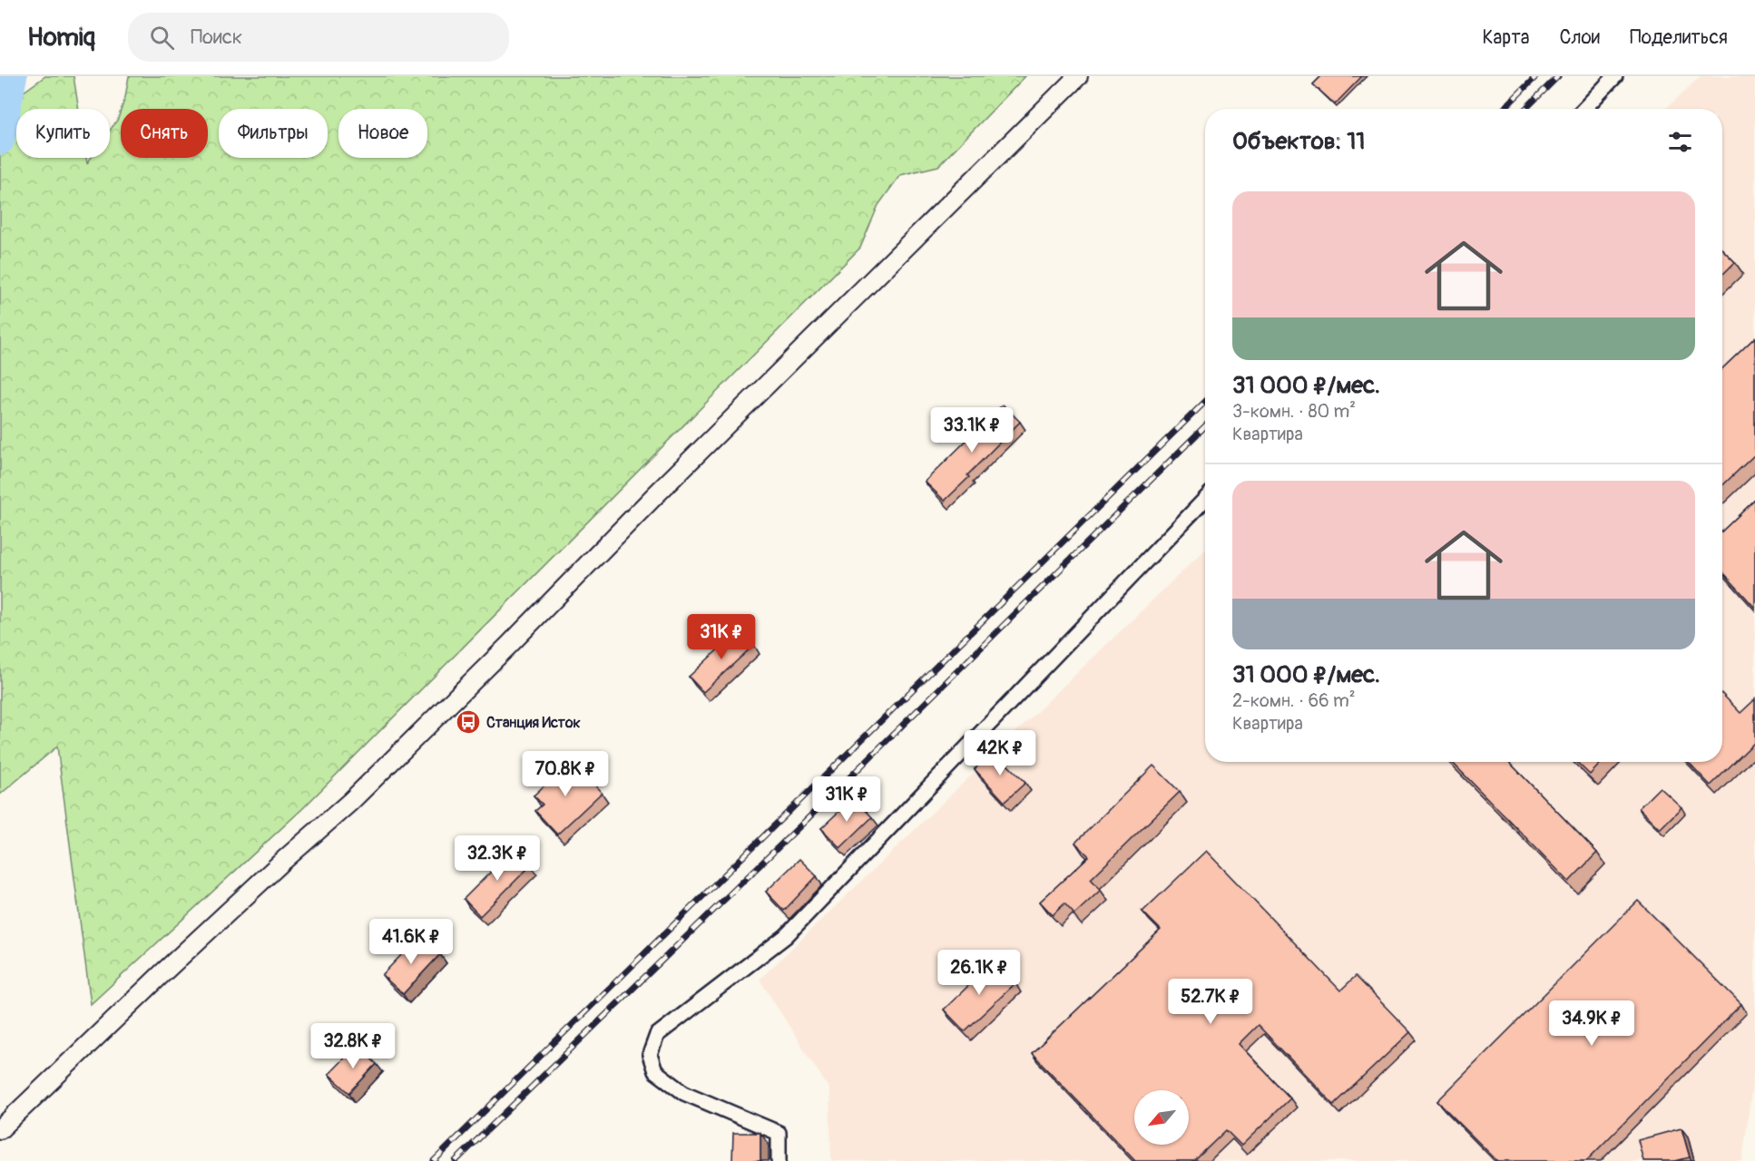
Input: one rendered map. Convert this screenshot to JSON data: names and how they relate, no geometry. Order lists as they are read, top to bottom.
{
  "places": {
    "bus stop": ["Станция Исток"]
  },
  "north": "bottom left",
  "page": {
    "header": "Homiq",
    "search": "Поиск",
    "nav": ["Карта", "Слои", "Поделиться"],
    "chip": [
      "Купить",
      "Снять",
      "Фильтры",
      "Новое"
    ],
    "heading": "Объектов: 11",
    "list": [
      {
        "name": "31 000 ₽/мес.",
        "note": "3-комн. · 80 m² · Квартира"
      },
      {
        "name": "31 000 ₽/мес.",
        "note": "2-комн. · 66 m² · Квартира"
      }
    ],
    "price": [
      "33.1K ₽",
      "31K ₽",
      "42K ₽",
      "70.8K ₽",
      "31K ₽",
      "32.3K ₽",
      "41.6K ₽",
      "26.1K ₽",
      "52.7K ₽",
      "34.9K ₽",
      "32.8K ₽"
    ]
  }
}
